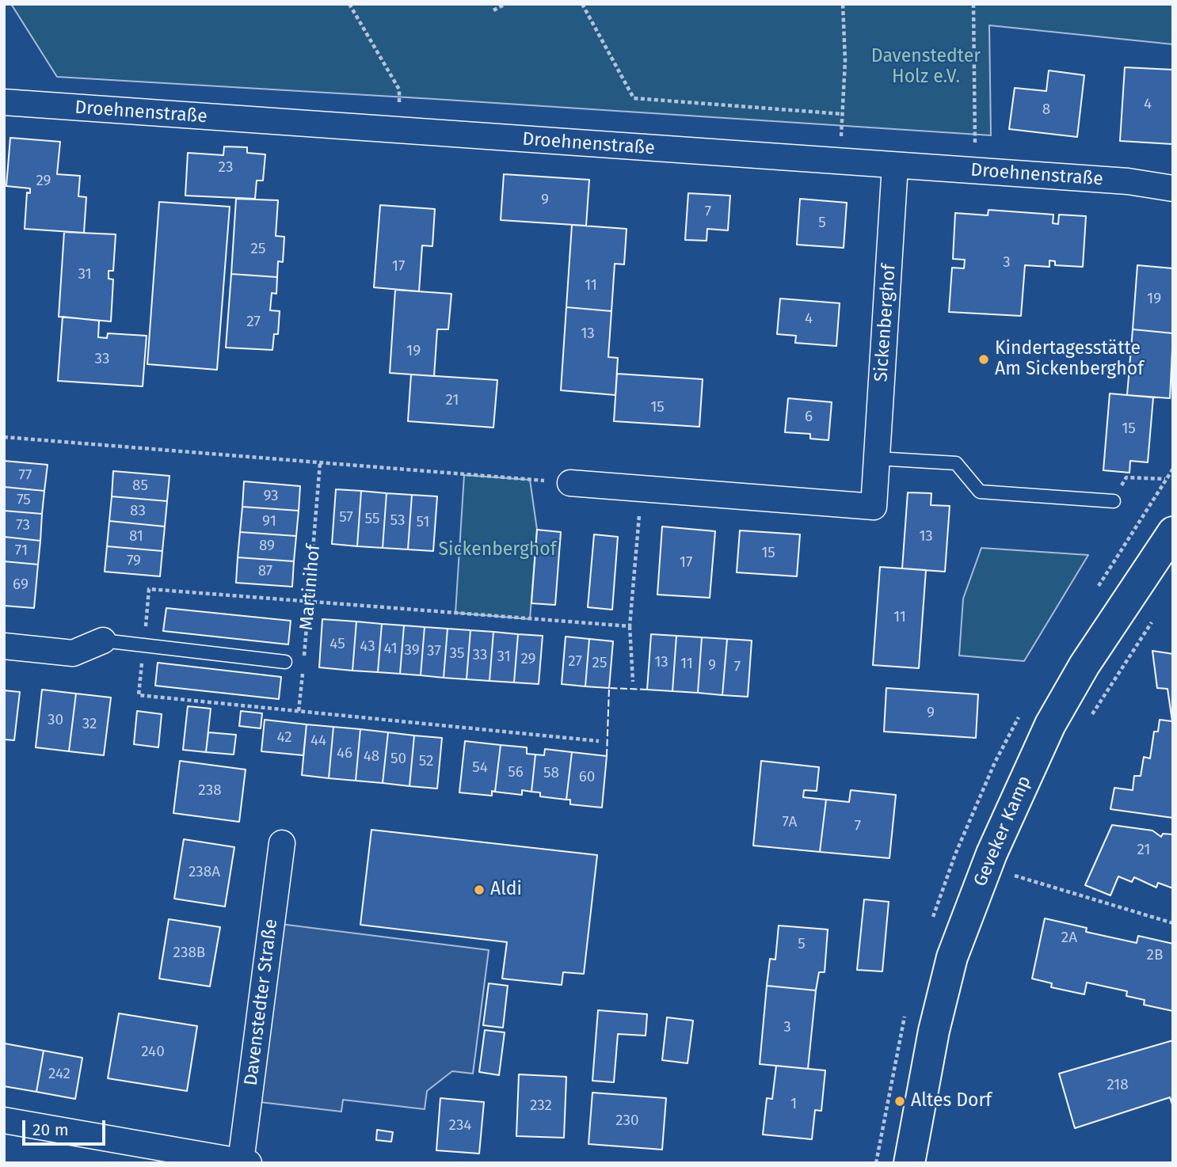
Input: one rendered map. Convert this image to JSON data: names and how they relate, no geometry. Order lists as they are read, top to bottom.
{
  "streets": {
    "street": [
      "Droehnenstraße",
      "Sickenberghof",
      "Geveker Kamp",
      "Davenstedter Straße"
    ],
    "path": ["Martinihof"]
  },
  "crossings": [
    ["Droehnenstraße", "Sickenberghof"]
  ],
  "parks": ["Davenstedter Holz e.V.", "Sickenberghof"],
  "places": ["Kindertagesstätte Am Sickenberghof", "Aldi", "Altes Dorf"],
  "house_numbers": [
    "4",
    "8",
    "23",
    "29",
    "9",
    "7",
    "5",
    "25",
    "3",
    "17",
    "31",
    "11",
    "19",
    "4",
    "27",
    "13",
    "19",
    "33",
    "21",
    "15",
    "6",
    "15",
    "77",
    "85",
    "93",
    "75",
    "83",
    "57",
    "55",
    "53",
    "91",
    "51",
    "73",
    "81",
    "13",
    "89",
    "71",
    "15",
    "79",
    "17",
    "87",
    "69",
    "11",
    "45",
    "43",
    "41",
    "39",
    "37",
    "35",
    "33",
    "31",
    "29",
    "27",
    "13",
    "25",
    "11",
    "9",
    "7",
    "9",
    "30",
    "32",
    "42",
    "44",
    "46",
    "48",
    "50",
    "52",
    "54",
    "56",
    "58",
    "60",
    "238",
    "7A",
    "7",
    "21",
    "238A",
    "2A",
    "5",
    "238B",
    "2B",
    "3",
    "240",
    "242",
    "218",
    "1",
    "232",
    "230",
    "234"
  ],
  "scale_bar": "20 m"
}
